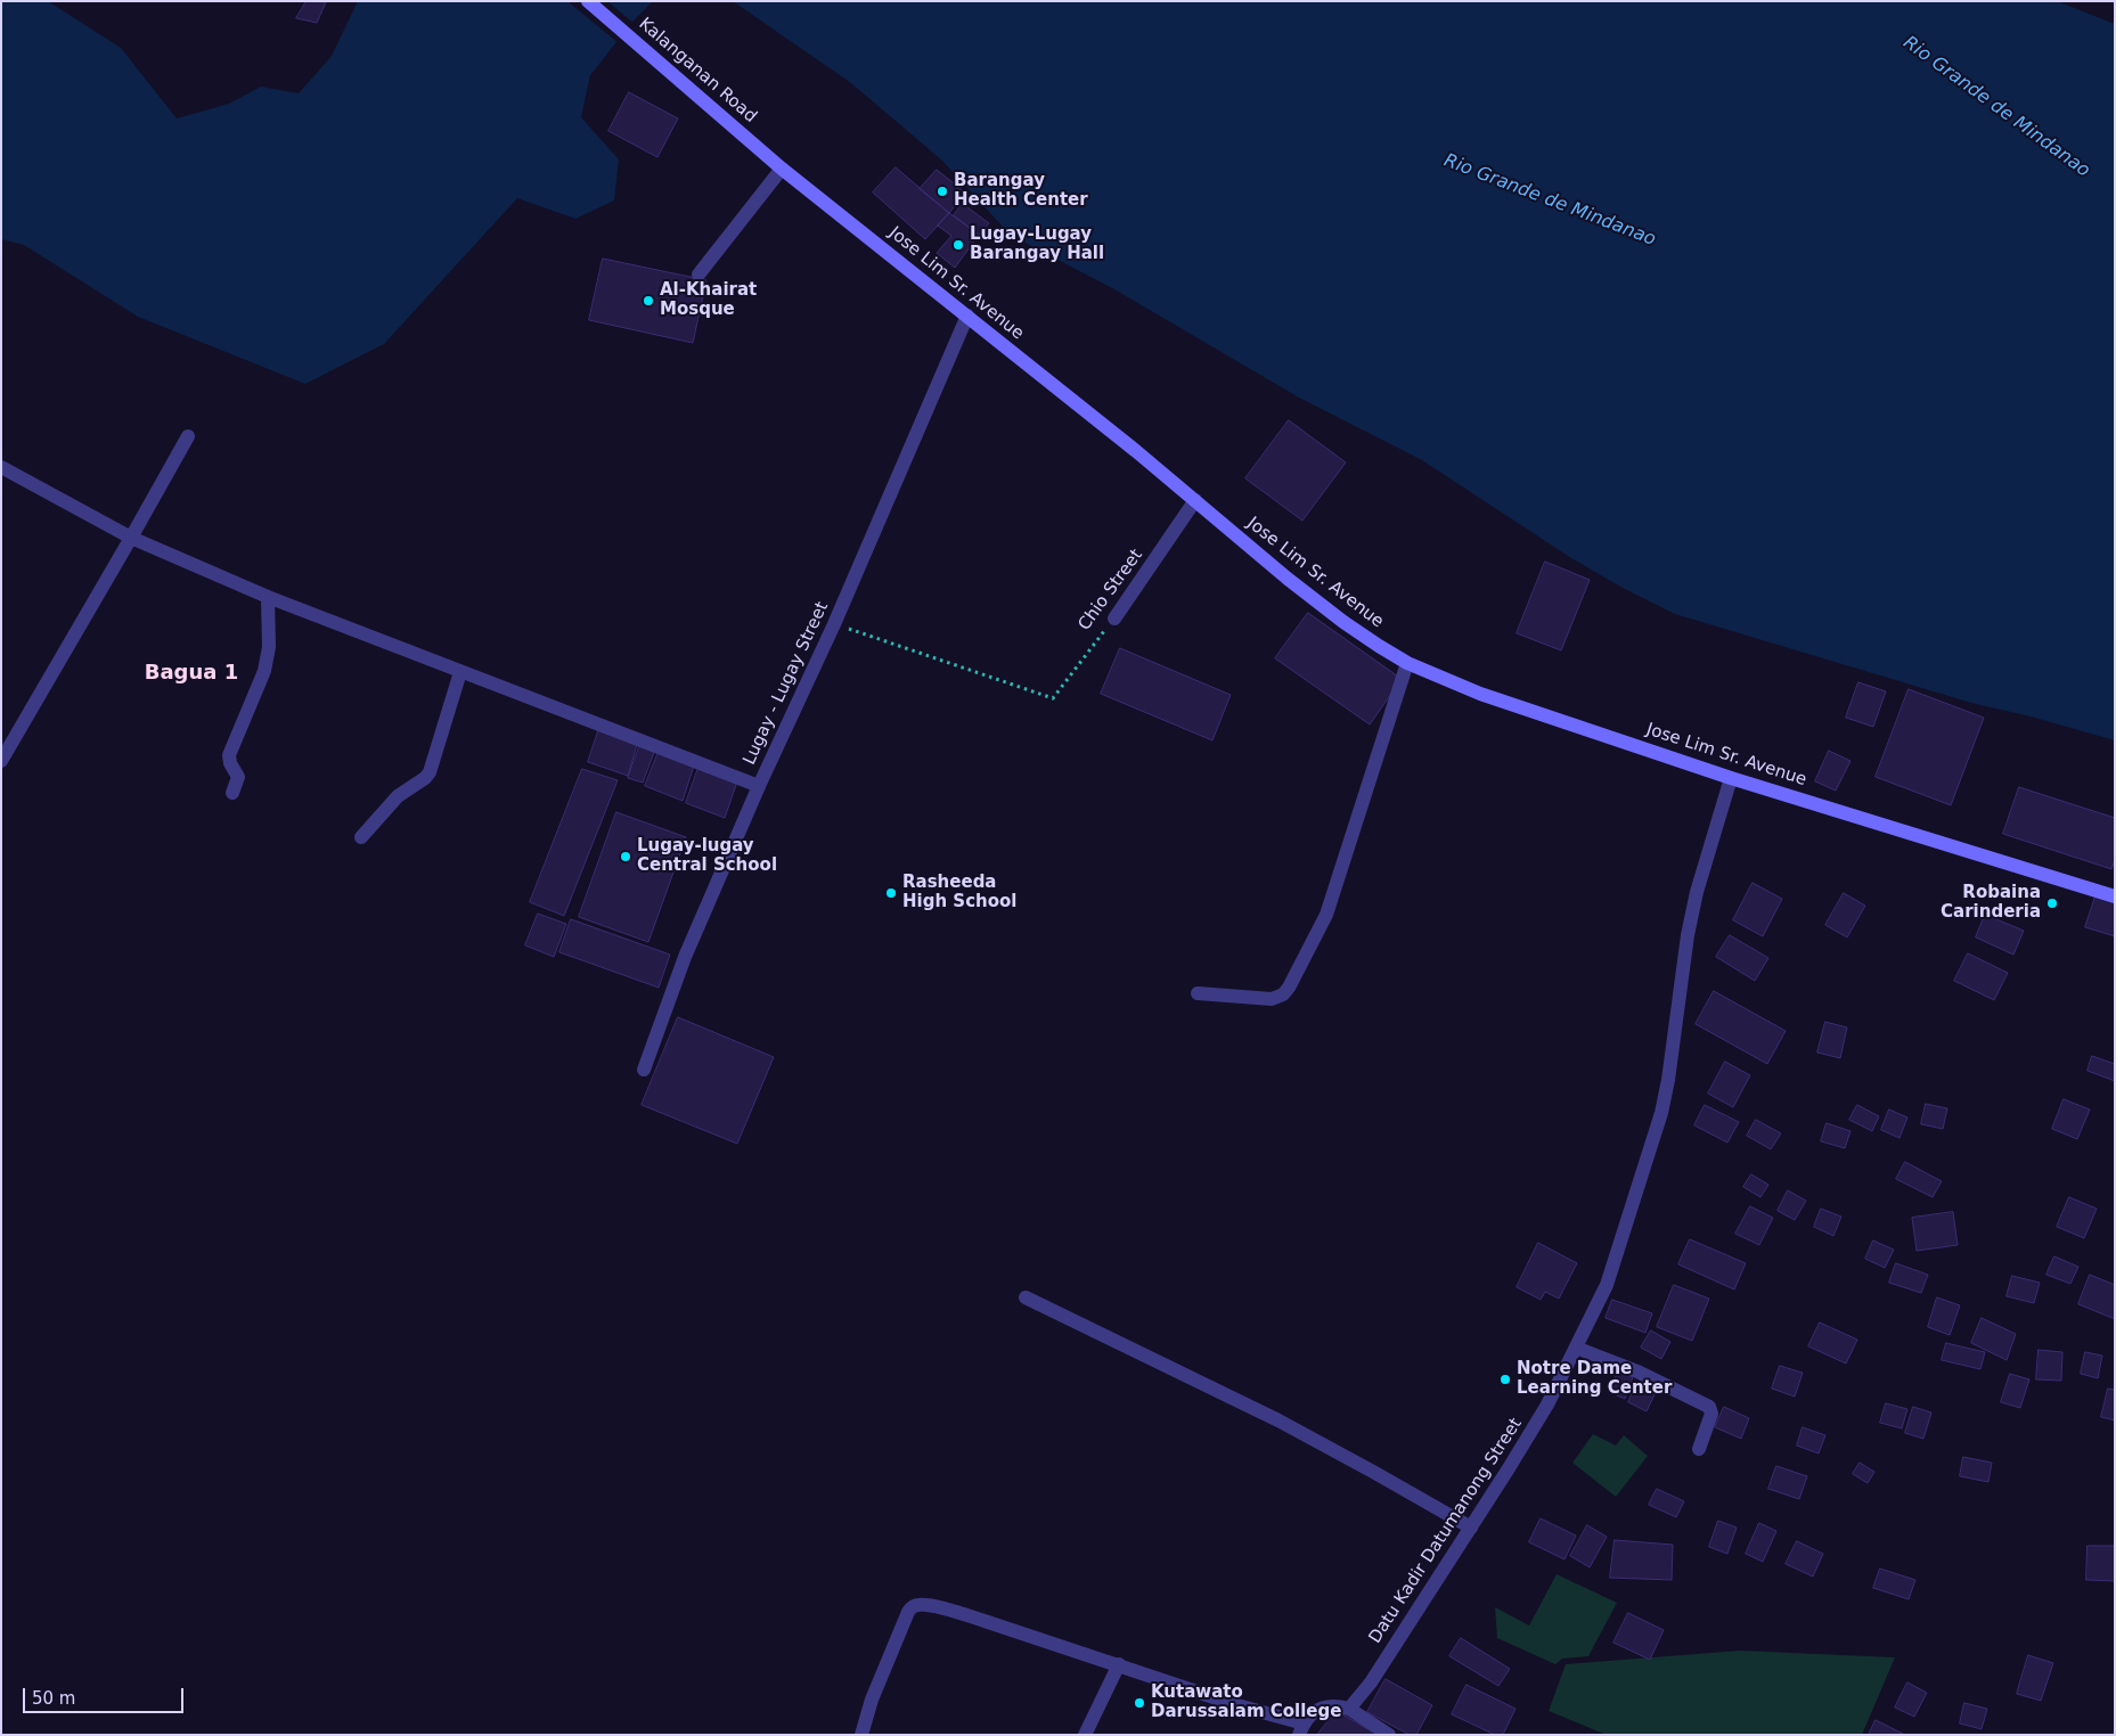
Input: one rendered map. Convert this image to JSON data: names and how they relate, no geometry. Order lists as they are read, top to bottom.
{
  "streets": {
    "main road": ["Kalanganan Road", "Jose Lim Sr. Avenue"],
    "street": ["Chio Street", "Lugay - Lugay Street", "Datu Kadir Datumanong Street"]
  },
  "crossings": [
    ["Kalanganan Road", "Jose Lim Sr. Avenue"],
    ["Jose Lim Sr. Avenue", "Chio Street"],
    ["Jose Lim Sr. Avenue", "Lugay - Lugay Street"],
    ["Jose Lim Sr. Avenue", "Datu Kadir Datumanong Street"],
    ["Chio Street", "Lugay - Lugay Street"]
  ],
  "districts": ["Bagua 1"],
  "water": ["Rio Grande de Mindanao"],
  "places": [
    "Barangay Health Center",
    "Lugay-Lugay Barangay Hall",
    "Al-Khairat Mosque",
    "Lugay-lugay Central School",
    "Rasheeda High School",
    "Robaina Carinderia",
    "Notre Dame Learning Center",
    "Kutawato Darussalam College"
  ],
  "scale_bar": "50 m"
}
